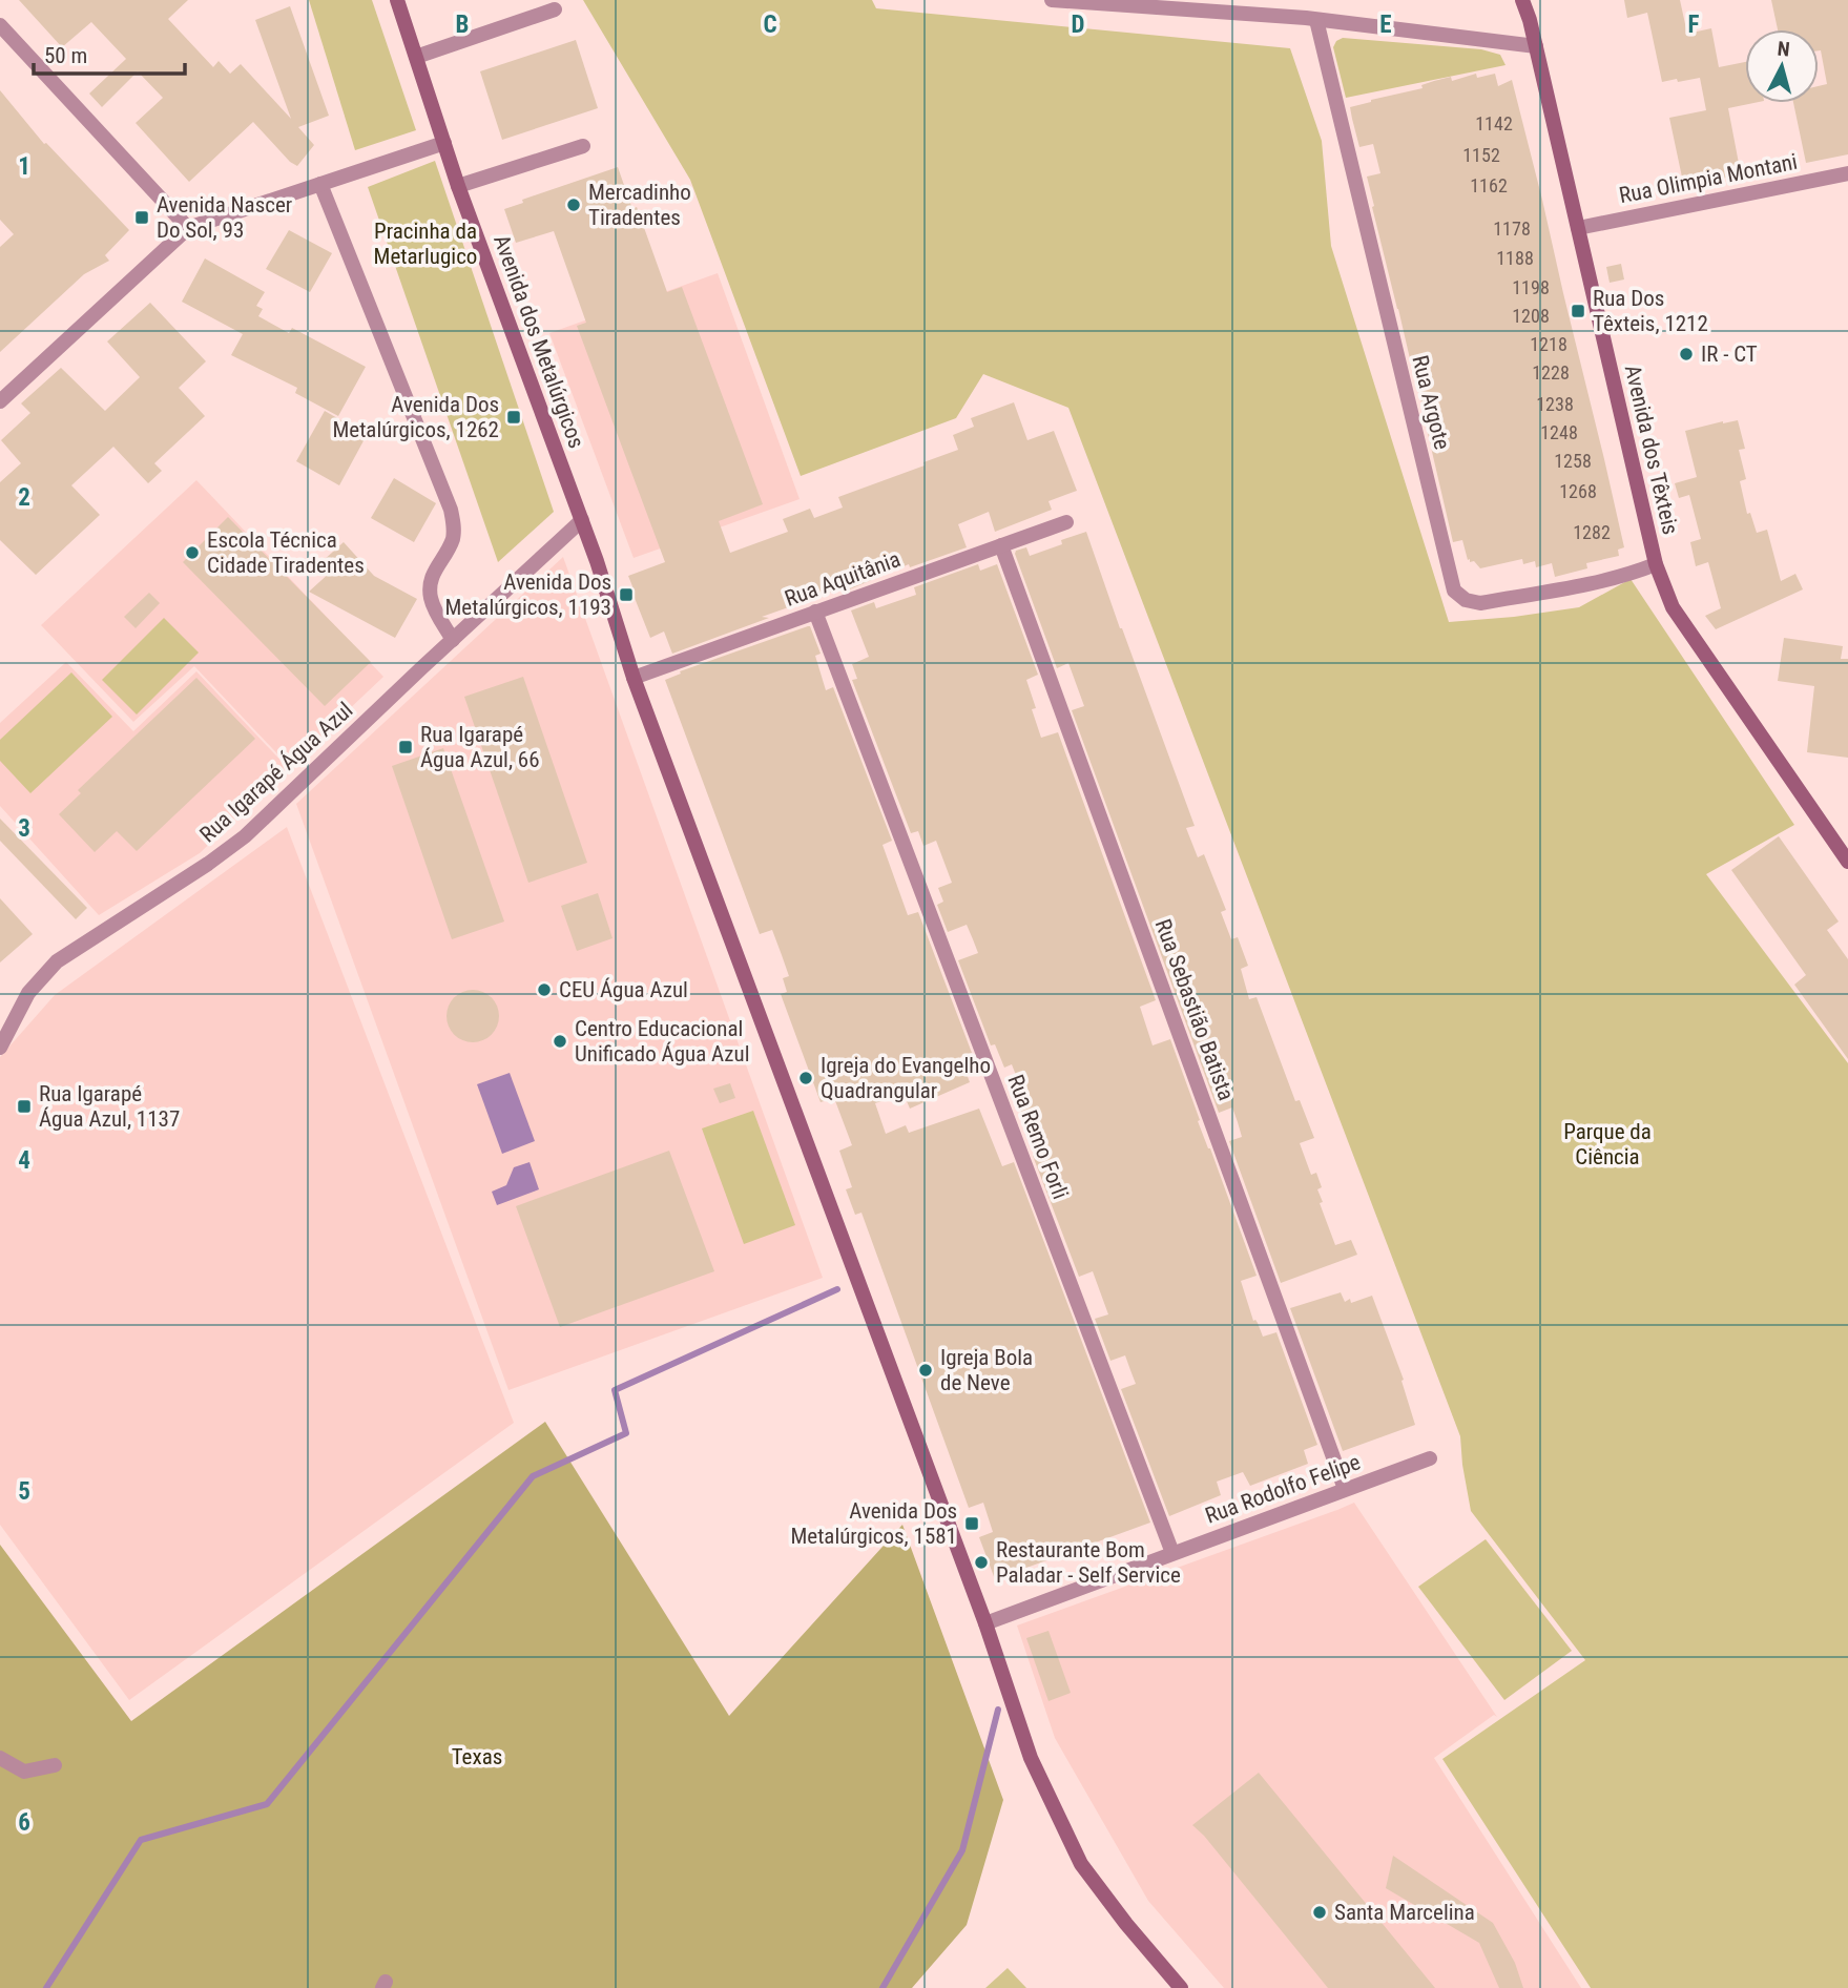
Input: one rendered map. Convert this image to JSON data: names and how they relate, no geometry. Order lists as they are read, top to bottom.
{
  "streets": {
    "main road": ["Avenida dos Metalúrgicos", "Avenida dos Têxteis"],
    "street": [
      "Rua Olimpia Montani",
      "Rua Argote",
      "Rua Aquitânia",
      "Rua Igarapé Água Azul",
      "Rua Sebastião Batista",
      "Rua Remo Forli",
      "Rua Rodolfo Felipe"
    ]
  },
  "crossings": [
    ["Rua Olimpia Montani", "Avenida dos Têxteis"],
    ["Avenida dos Metalúrgicos", "Rua Aquitânia"],
    ["Avenida dos Metalúrgicos", "Rua Igarapé Água Azul"],
    ["Avenida dos Metalúrgicos", "Rua Rodolfo Felipe"],
    ["Rua Argote", "Avenida dos Têxteis"],
    ["Rua Aquitânia", "Rua Sebastião Batista"],
    ["Rua Aquitânia", "Rua Remo Forli"],
    ["Rua Sebastião Batista", "Rua Rodolfo Felipe"],
    ["Rua Remo Forli", "Rua Rodolfo Felipe"]
  ],
  "parks": ["Pracinha da Metarlugico", "Parque da Ciência", "Texas"],
  "places": {
    "other": [
      "Mercadinho Tiradentes",
      "IR - CT",
      "Escola Técnica Cidade Tiradentes",
      "CEU Água Azul",
      "Centro Educacional Unificado Água Azul",
      "Igreja do Evangelho Quadrangular",
      "Igreja Bola de Neve",
      "Restaurante Bom Paladar - Self Service",
      "Santa Marcelina"
    ],
    "transit": [
      "Avenida Nascer Do Sol, 93",
      "Rua Dos Têxteis, 1212",
      "Avenida Dos Metalúrgicos, 1262",
      "Avenida Dos Metalúrgicos, 1193",
      "Rua Igarapé Água Azul, 66",
      "Rua Igarapé Água Azul, 1137",
      "Avenida Dos Metalúrgicos, 1581"
    ]
  },
  "house_numbers": [
    "1142",
    "1152",
    "1162",
    "1178",
    "1188",
    "1198",
    "1208",
    "1218",
    "1228",
    "1238",
    "1248",
    "1258",
    "1268",
    "1282"
  ],
  "scale_bar": "50 m",
  "north": "top",
  "grid": {
    "columns": [
      "B",
      "C",
      "D",
      "E",
      "F"
    ],
    "rows": [
      "1",
      "2",
      "3",
      "4",
      "5",
      "6"
    ]
  }
}
